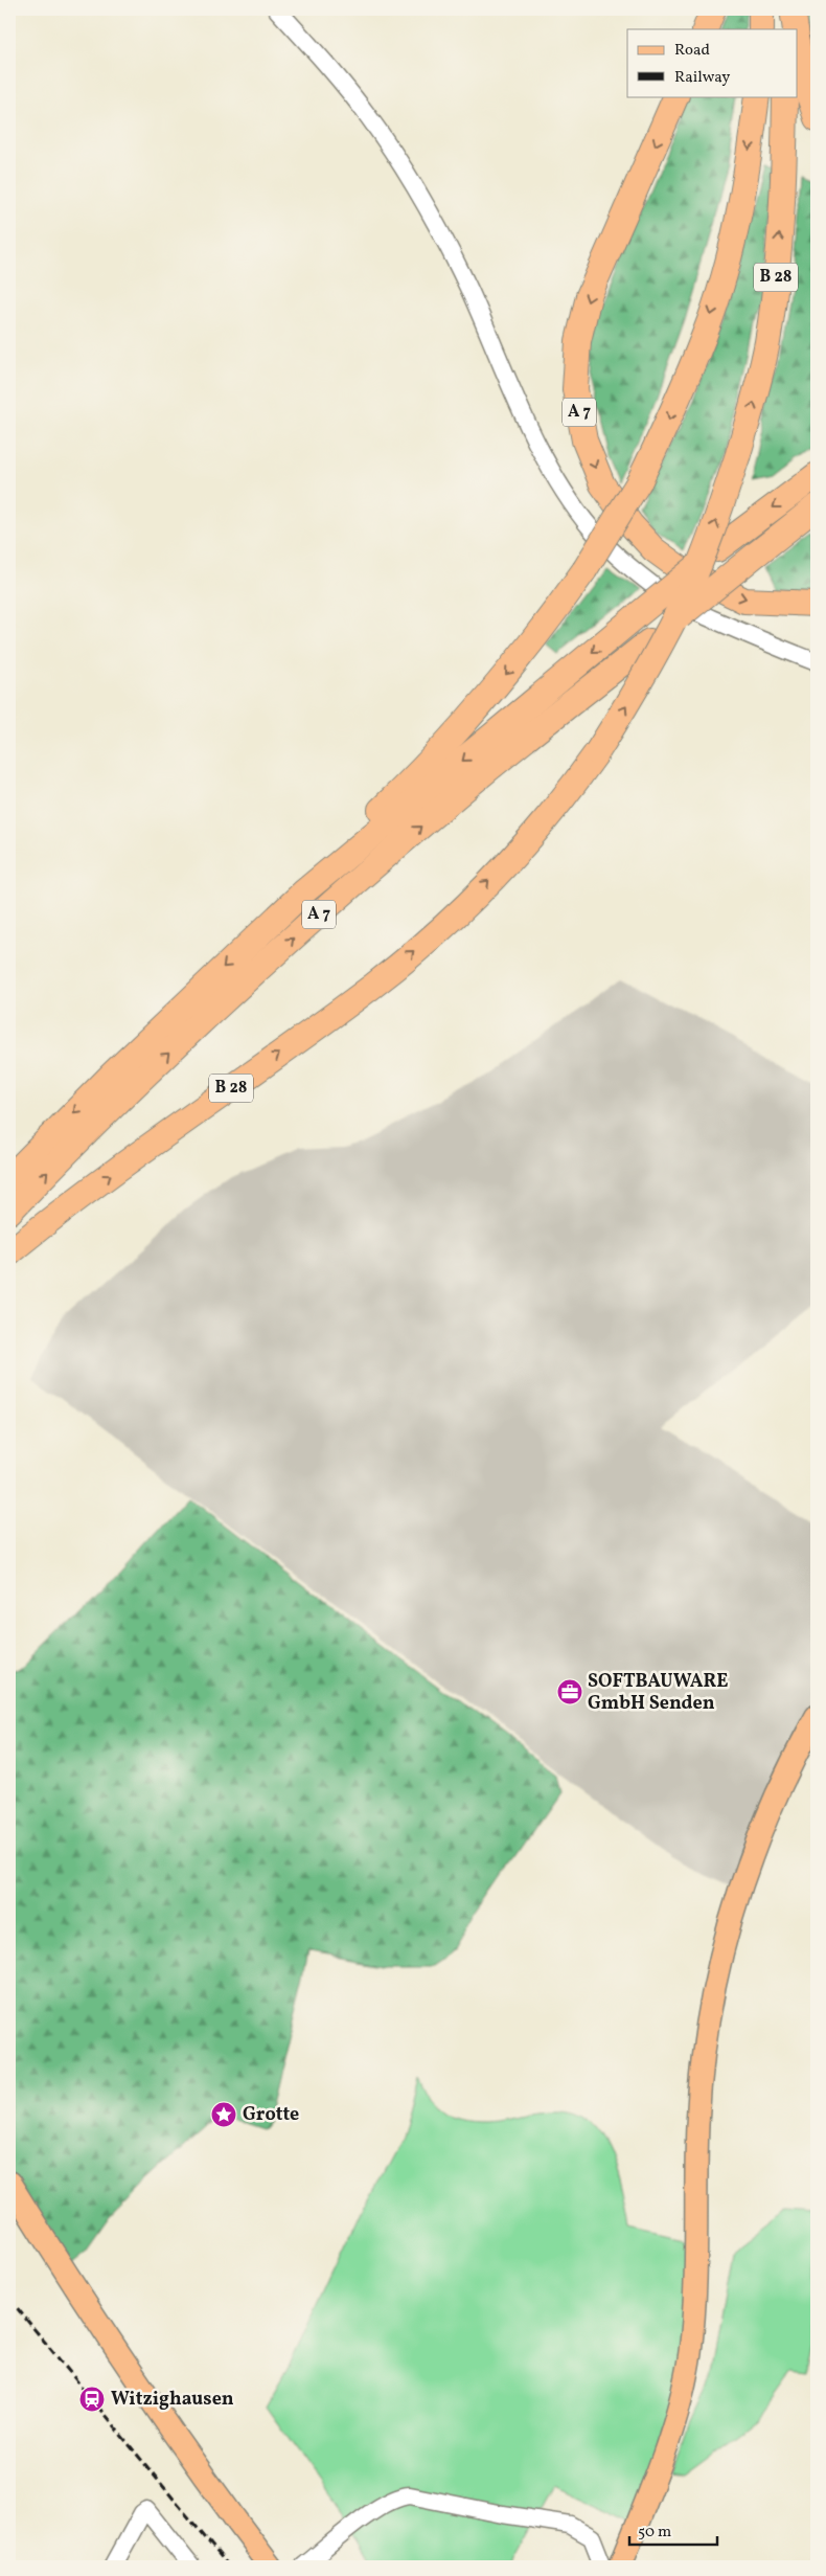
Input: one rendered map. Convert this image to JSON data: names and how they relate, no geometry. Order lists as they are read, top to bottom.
{
  "streets": {
    "highway": ["B 28", "A 7"]
  },
  "crossings": [
    ["B 28", "A 7"]
  ],
  "places": {
    "office": ["SOFTBAUWARE GmbH Senden"],
    "place": ["Grotte"],
    "station": ["Witzighausen"]
  },
  "legend": ["Road", "Railway"],
  "scale_bar": "50 m"
}
